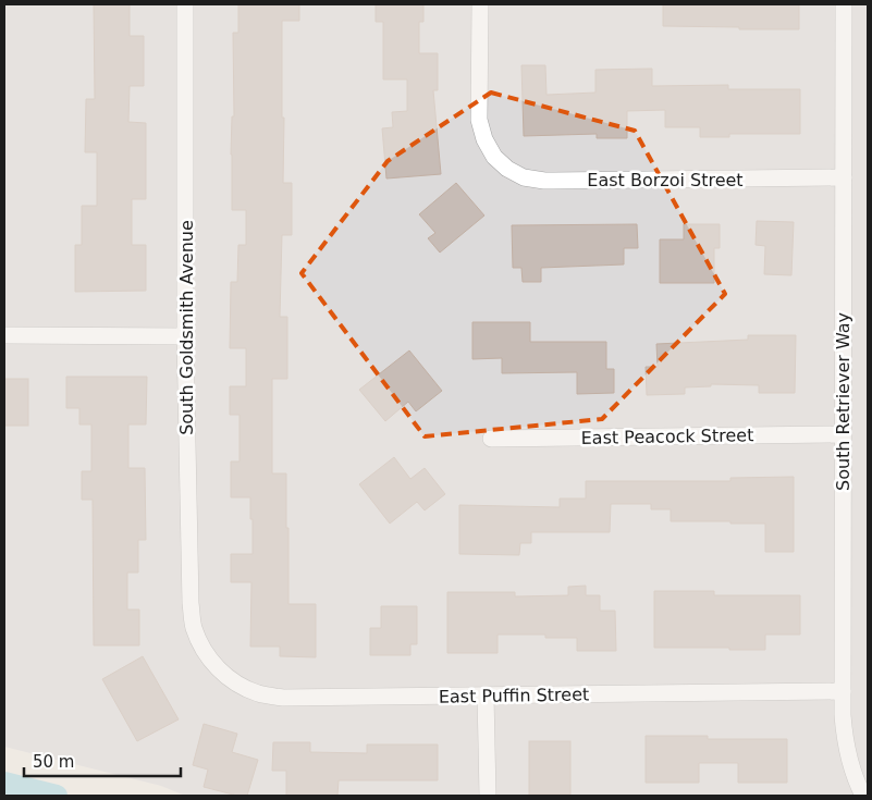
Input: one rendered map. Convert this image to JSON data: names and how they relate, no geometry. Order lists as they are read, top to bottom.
{
  "streets": {
    "street": [
      "East Borzoi Street",
      "South Goldsmith Avenue",
      "South Retriever Way",
      "East Peacock Street",
      "East Puffin Street"
    ]
  },
  "crossings": [
    ["East Borzoi Street", "South Retriever Way"],
    ["South Goldsmith Avenue", "East Puffin Street"],
    ["South Retriever Way", "East Peacock Street"],
    ["South Retriever Way", "East Puffin Street"]
  ],
  "scale_bar": "50 m"
}
